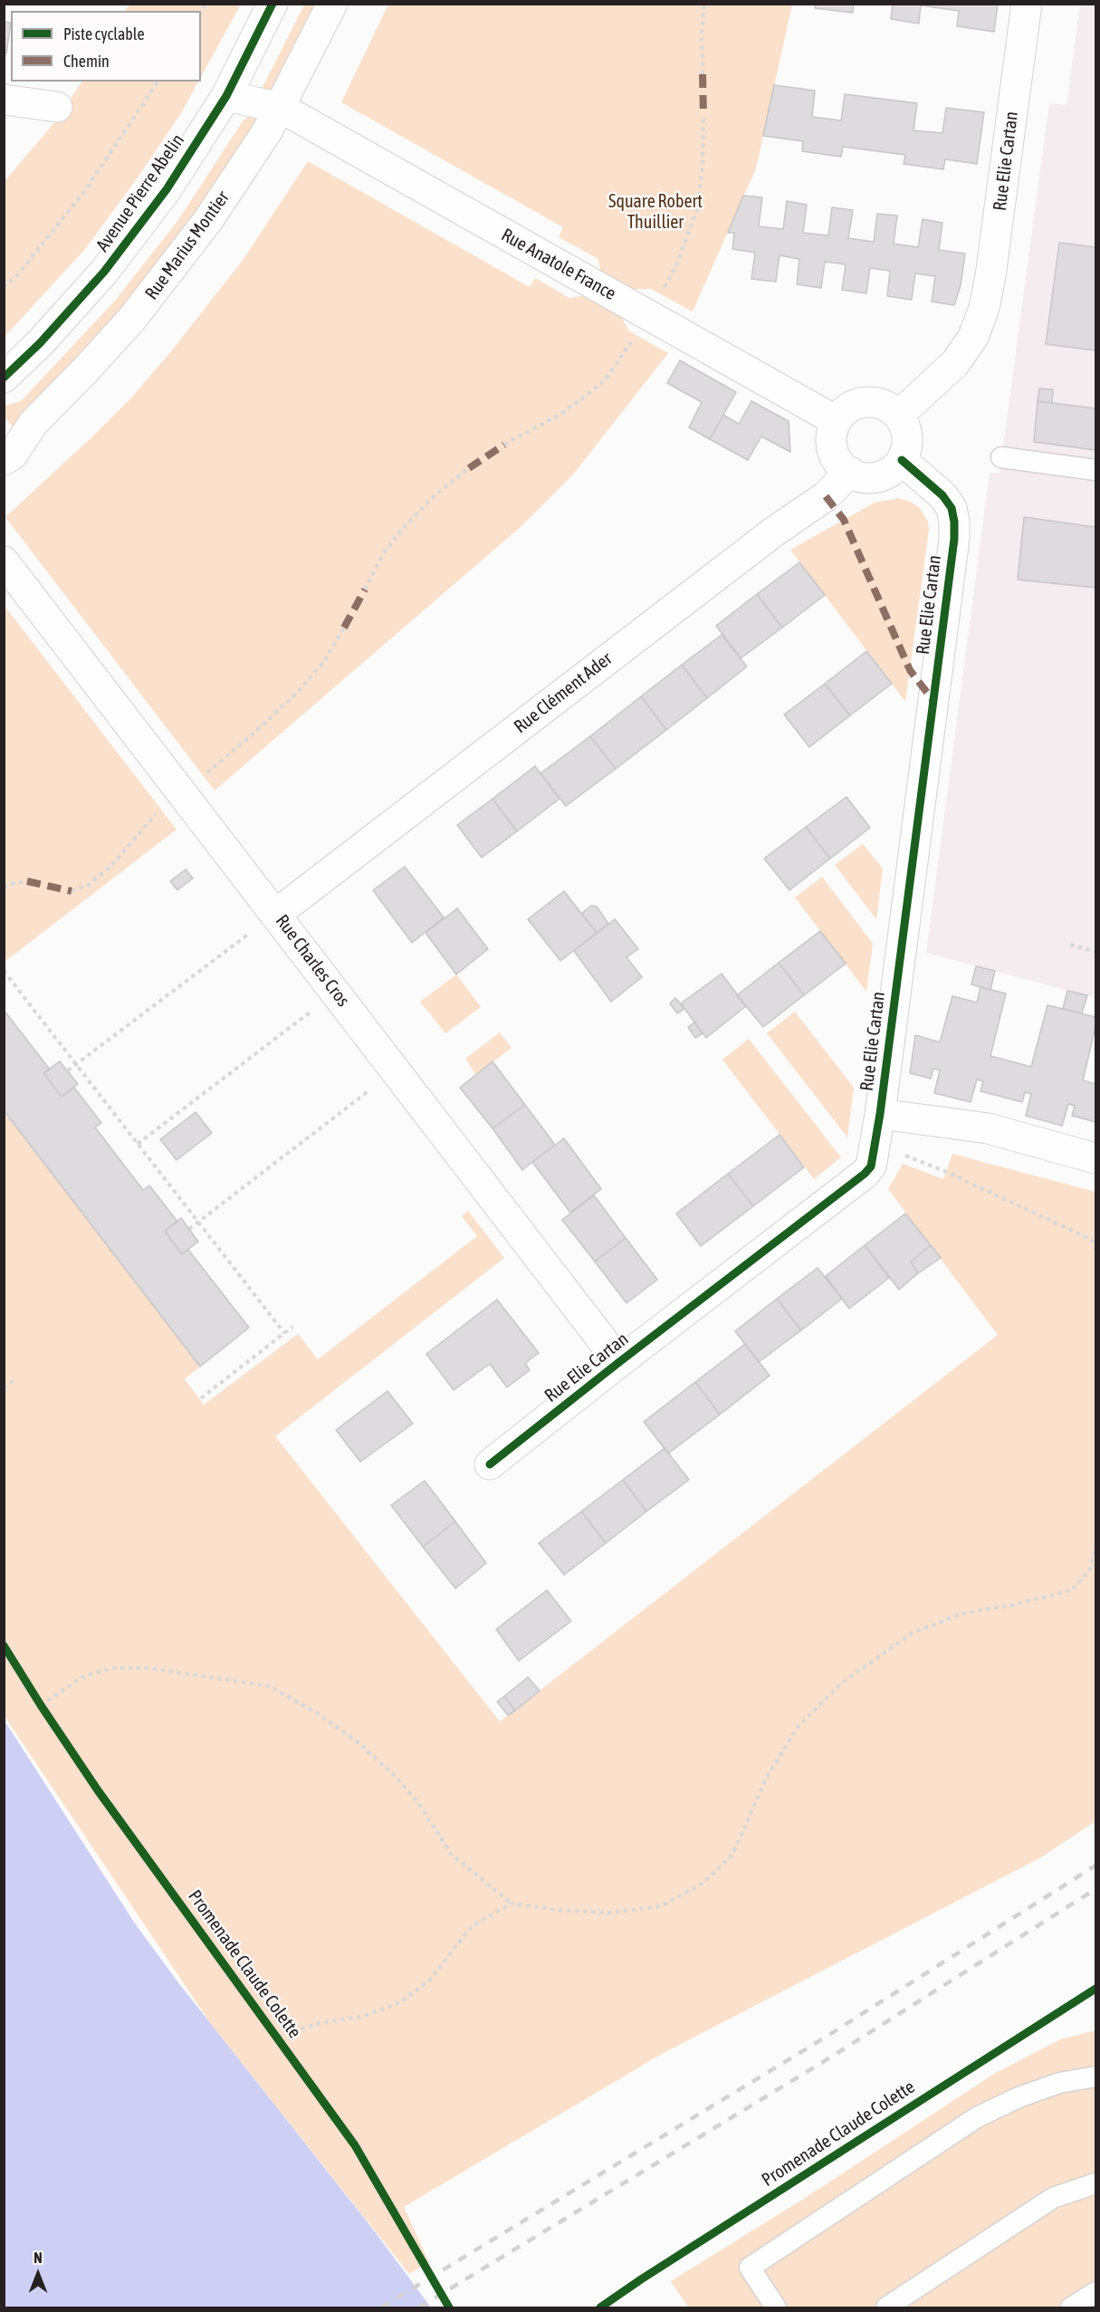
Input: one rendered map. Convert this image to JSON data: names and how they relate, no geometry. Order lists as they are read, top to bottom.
{
  "streets": {
    "street": [
      "Rue Elie Cartan",
      "Avenue Pierre Abelin",
      "Rue Marius Montier",
      "Rue Anatole France",
      "Rue Clément Ader",
      "Rue Charles Cros"
    ],
    "cycle path": ["Promenade Claude Colette"]
  },
  "crossings": [
    ["Rue Elie Cartan", "Rue Anatole France"],
    ["Rue Elie Cartan", "Rue Clément Ader"],
    ["Rue Elie Cartan", "Rue Charles Cros"],
    ["Avenue Pierre Abelin", "Rue Anatole France"],
    ["Rue Marius Montier", "Rue Anatole France"],
    ["Rue Anatole France", "Rue Clément Ader"],
    ["Rue Clément Ader", "Rue Charles Cros"]
  ],
  "parks": ["Square Robert Thuillier"],
  "legend": ["Piste cyclable", "Chemin"],
  "north": "top"
}
